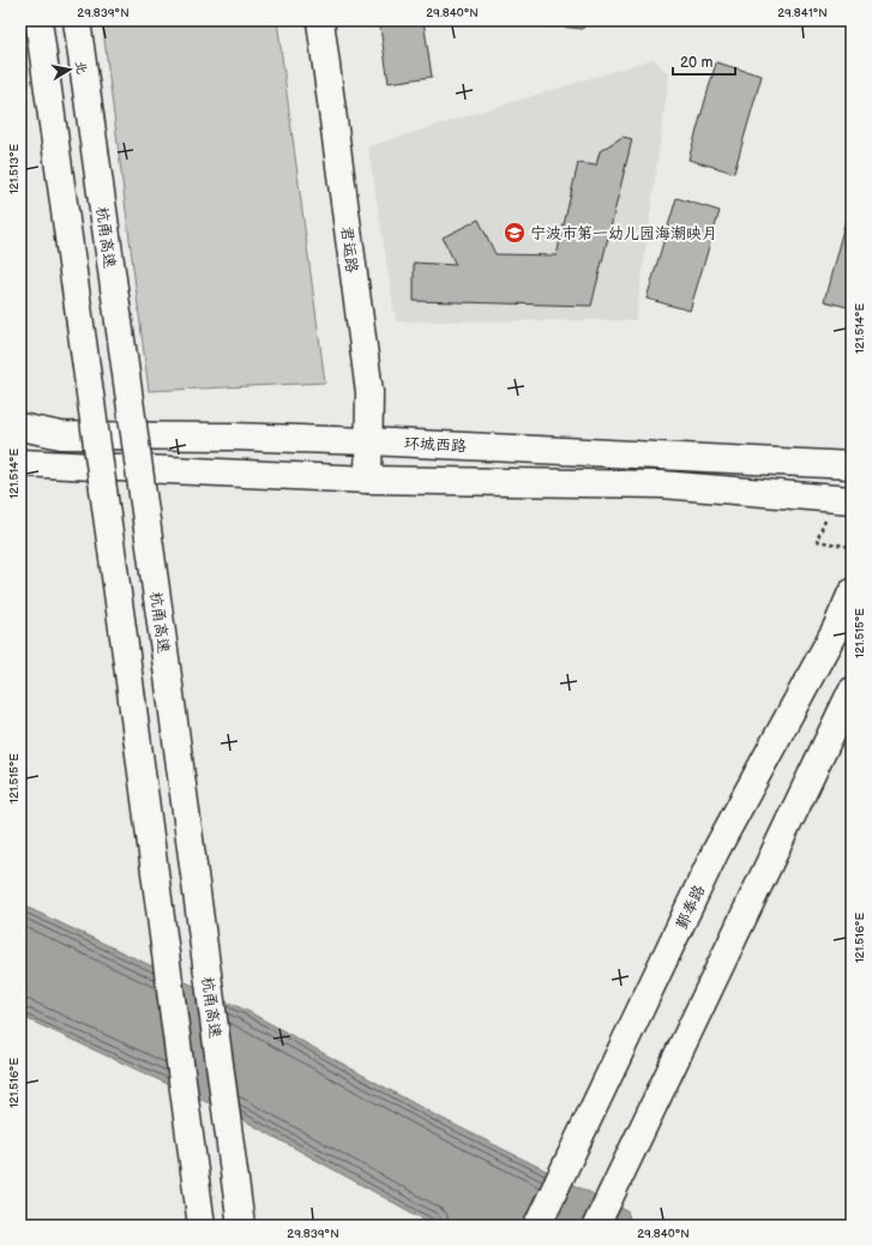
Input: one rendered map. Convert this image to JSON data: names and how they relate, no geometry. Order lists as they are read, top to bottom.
{
  "streets": {
    "main road": [
      "杭甬高速",
      "君运路",
      "环城西路",
      "鄞奉路"
    ]
  },
  "crossings": [
    ["君运路", "环城西路"]
  ],
  "places": {
    "school or university": ["宁波市第一幼儿园海潮映月"]
  },
  "scale_bar": "20 m",
  "north": "right",
  "coordinates": [
    "29.839°N",
    "29.840°N",
    "29.841°N",
    "121.513°E",
    "121.514°E",
    "121.515°E",
    "121.516°E"
  ]
}
